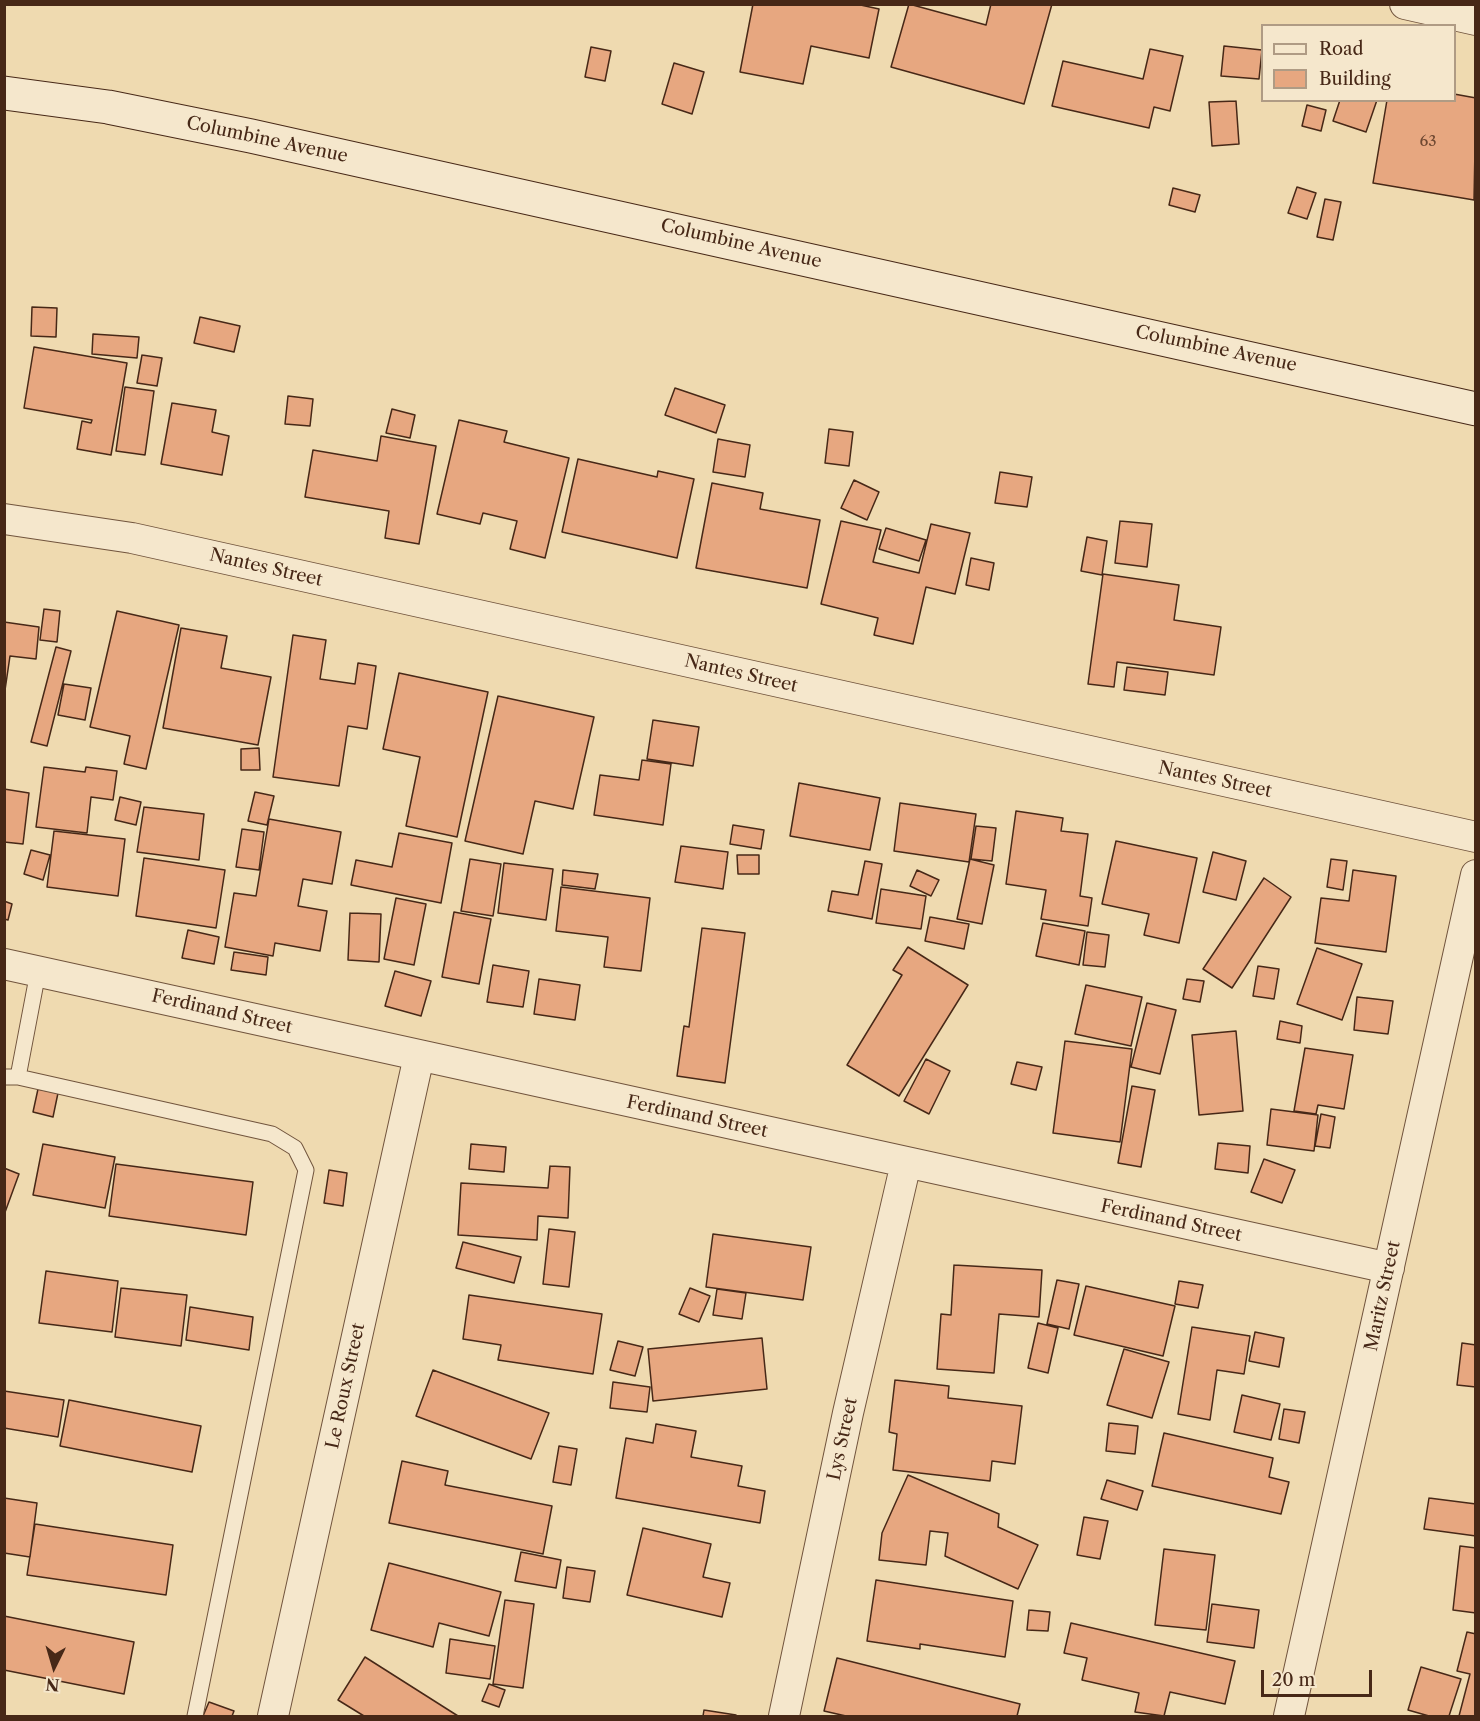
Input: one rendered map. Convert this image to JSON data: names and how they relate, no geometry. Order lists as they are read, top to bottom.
{
  "streets": {
    "main road": ["Columbine Avenue"],
    "street": [
      "Nantes Street",
      "Ferdinand Street",
      "Maritz Street",
      "Le Roux Street",
      "Lys Street"
    ]
  },
  "crossings": [
    ["Ferdinand Street", "Maritz Street"],
    ["Ferdinand Street", "Le Roux Street"],
    ["Ferdinand Street", "Lys Street"]
  ],
  "house_numbers": ["63"],
  "legend": ["Road", "Building"],
  "scale_bar": "20 m",
  "north": "bottom"
}
